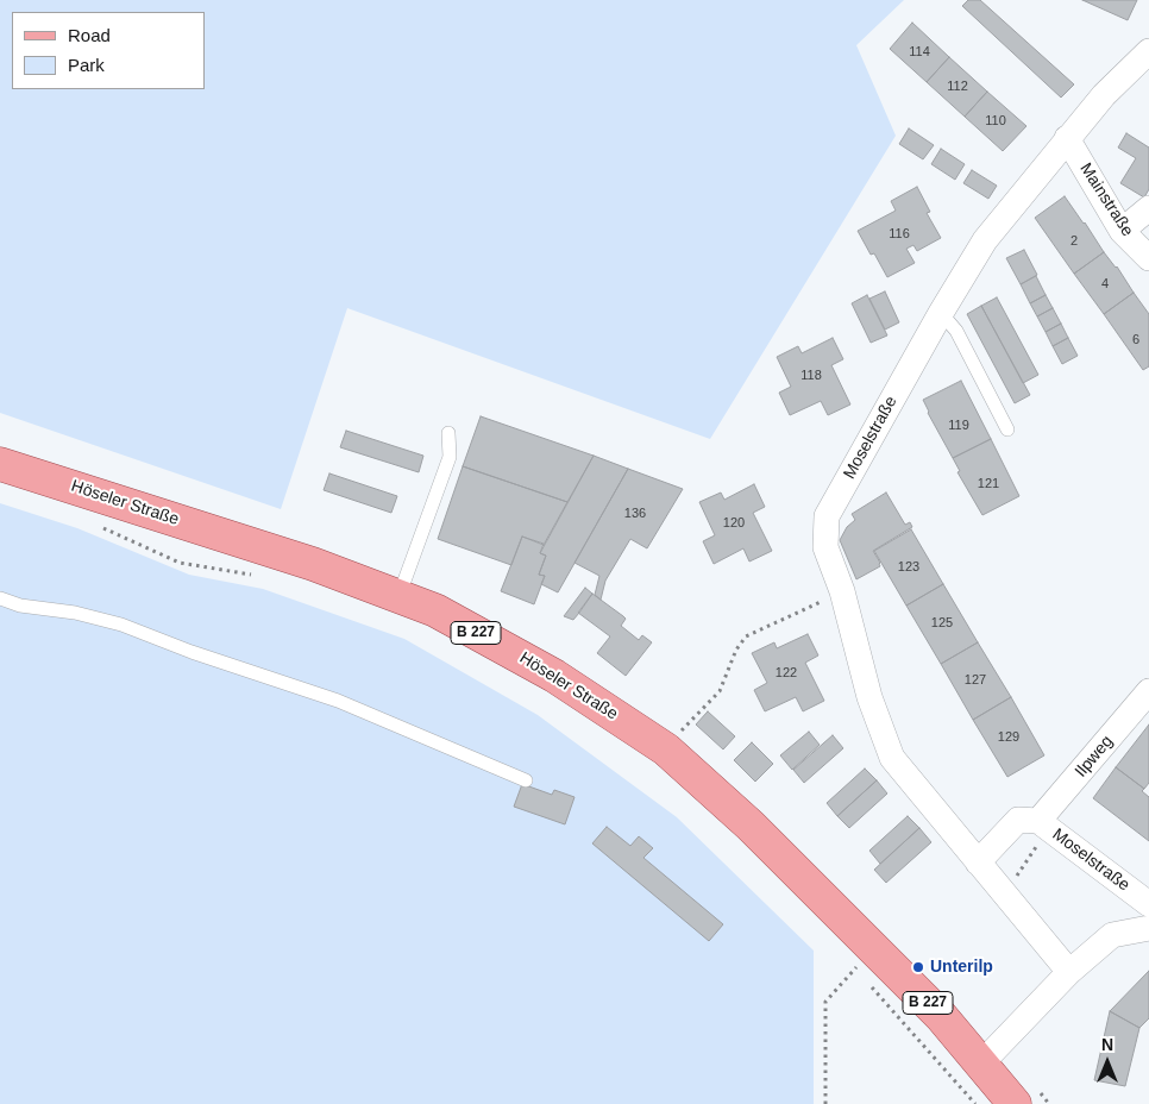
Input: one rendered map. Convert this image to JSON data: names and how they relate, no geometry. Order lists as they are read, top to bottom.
{
  "streets": {
    "main road": ["Höseler Straße", "B 227"],
    "street": ["Mainstraße", "Moselstraße", "Ilpweg"]
  },
  "crossings": [
    ["Mainstraße", "Moselstraße"],
    ["Moselstraße", "Ilpweg"]
  ],
  "places": ["Unterilp"],
  "house_numbers": [
    "114",
    "112",
    "110",
    "116",
    "2",
    "4",
    "6",
    "118",
    "119",
    "121",
    "136",
    "120",
    "123",
    "125",
    "122",
    "127",
    "129"
  ],
  "legend": ["Road", "Park"],
  "north": "top"
}
